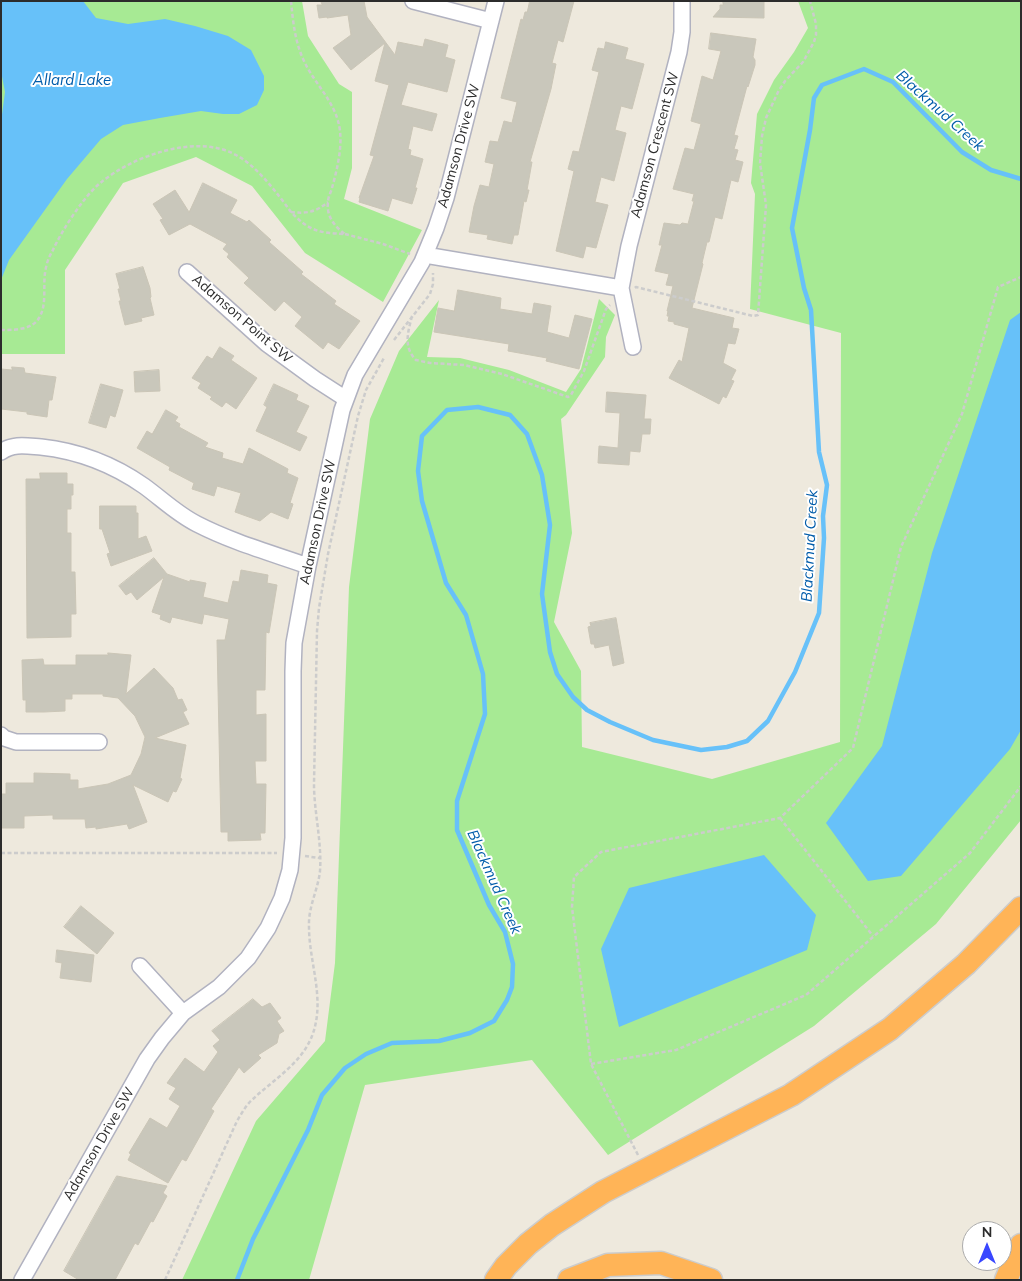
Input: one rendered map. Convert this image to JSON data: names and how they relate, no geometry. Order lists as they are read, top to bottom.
{
  "streets": {
    "street": ["Adamson Crescent SW", "Adamson Drive SW", "Adamson Point SW"]
  },
  "crossings": [
    ["Adamson Drive SW", "Adamson Point SW"]
  ],
  "water": ["Allard Lake", "Blackmud Creek"],
  "north": "top"
}
